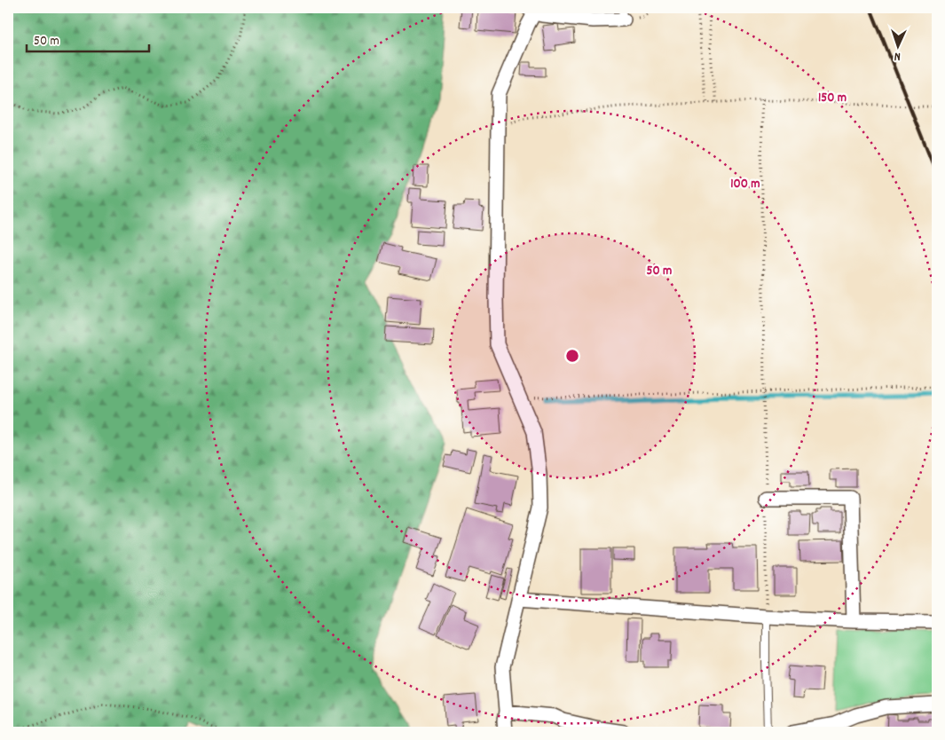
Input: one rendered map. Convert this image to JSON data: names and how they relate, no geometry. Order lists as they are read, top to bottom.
{
  "scale_bar": "50 m",
  "north": "bottom",
  "rings": ["150 m", "100 m", "50 m"]
}
